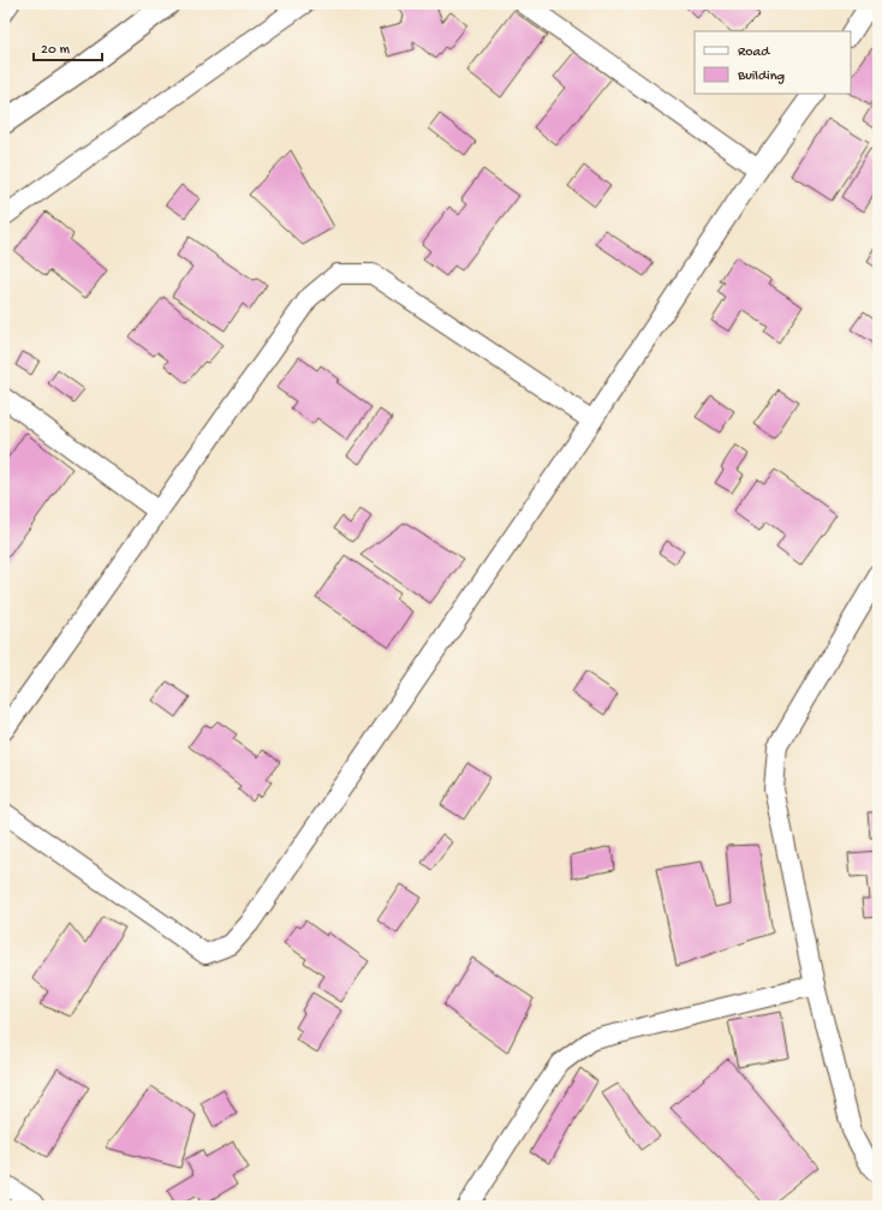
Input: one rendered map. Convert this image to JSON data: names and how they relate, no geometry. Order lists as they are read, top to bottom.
{
  "legend": ["Road", "Building"],
  "scale_bar": "20 m"
}
